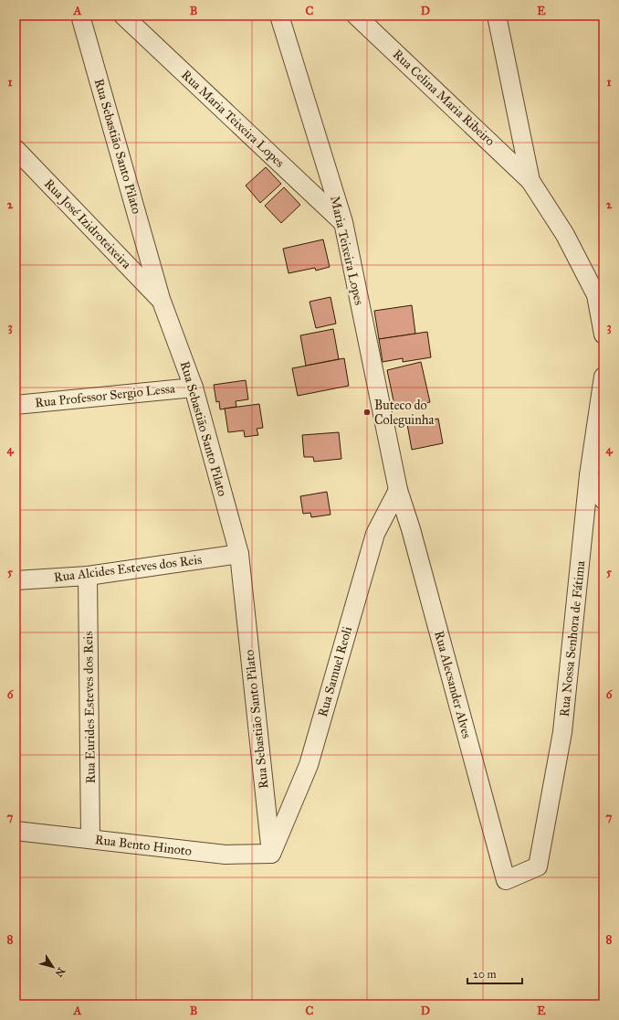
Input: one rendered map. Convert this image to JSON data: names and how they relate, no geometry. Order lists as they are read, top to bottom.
{
  "streets": {
    "street": [
      "Rua Celina Maria Ribeiro",
      "Rua Maria Teixeira Lopes",
      "Rua Sebastião Santo Pilato",
      "Rua José Izidroteixeira",
      "Maria Teixeira Lopes",
      "Rua Professor Sergio Lessa",
      "Rua Alcides Esteves dos Reis",
      "Rua Nossa Senhora de Fátima",
      "Rua Samuel Reoli",
      "Rua Alecsander Alves",
      "Rua Eurides Esteves dos Reis",
      "Rua Bento Hinoto"
    ]
  },
  "crossings": [
    ["Rua Maria Teixeira Lopes", "Maria Teixeira Lopes"],
    ["Rua Sebastião Santo Pilato", "Rua José Izidroteixeira"],
    ["Rua Sebastião Santo Pilato", "Rua Professor Sergio Lessa"],
    ["Rua Sebastião Santo Pilato", "Rua Alcides Esteves dos Reis"],
    ["Rua Sebastião Santo Pilato", "Rua Samuel Reoli"],
    ["Rua Sebastião Santo Pilato", "Rua Bento Hinoto"],
    ["Maria Teixeira Lopes", "Rua Samuel Reoli"],
    ["Maria Teixeira Lopes", "Rua Alecsander Alves"],
    ["Rua Alcides Esteves dos Reis", "Rua Eurides Esteves dos Reis"],
    ["Rua Nossa Senhora de Fátima", "Rua Alecsander Alves"],
    ["Rua Samuel Reoli", "Rua Alecsander Alves"],
    ["Rua Samuel Reoli", "Rua Bento Hinoto"],
    ["Rua Eurides Esteves dos Reis", "Rua Bento Hinoto"]
  ],
  "places": ["Buteco do Coleguinha"],
  "scale_bar": "20 m",
  "north": "bottom right",
  "grid": {
    "columns": [
      "A",
      "B",
      "C",
      "D",
      "E"
    ],
    "rows": [
      "1",
      "2",
      "3",
      "4",
      "5",
      "6",
      "7",
      "8"
    ]
  }
}
